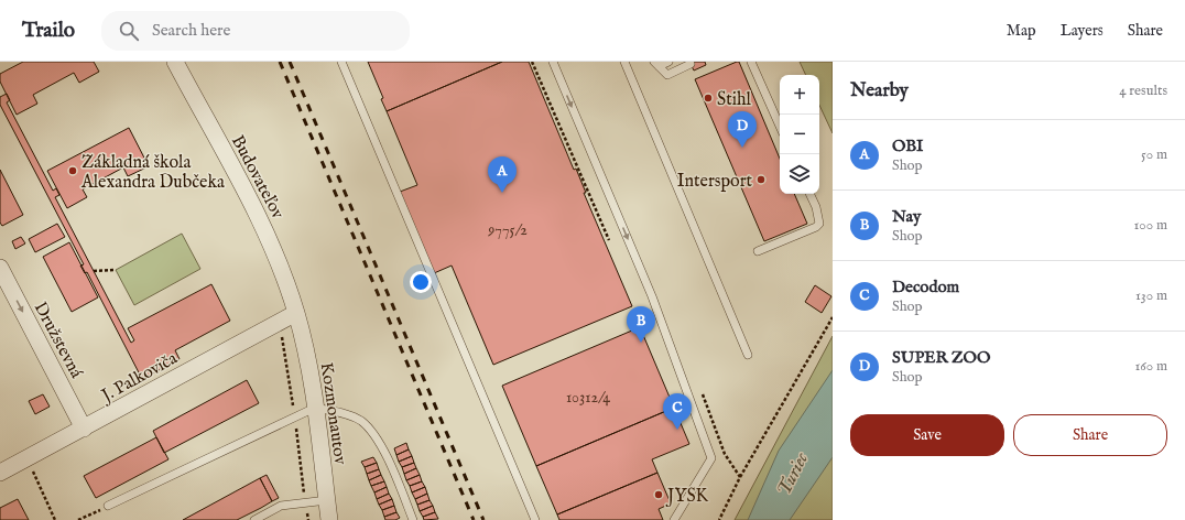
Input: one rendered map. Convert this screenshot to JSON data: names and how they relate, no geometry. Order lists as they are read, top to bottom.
{
  "streets": {
    "street": [
      "Budovateľov",
      "Družstevná",
      "J. Palkoviča",
      "Kozmonautov"
    ]
  },
  "crossings": [
    ["Budovateľov", "J. Palkoviča"],
    ["Budovateľov", "Kozmonautov"],
    ["Družstevná", "J. Palkoviča"],
    ["J. Palkoviča", "Kozmonautov"]
  ],
  "one_way": ["Družstevná"],
  "water": ["Turiec"],
  "places": [
    "Stihl",
    "Základná škola Alexandra Dubčeka",
    "Intersport",
    "JYSK"
  ],
  "house_numbers": ["9775/2", "10312/4"],
  "page": {
    "header": "Trailo",
    "search": "Search here",
    "nav": ["Map", "Layers", "Share"],
    "heading": ["Nearby", "4 results"],
    "map_buttons": ["+", "−"],
    "pins": [
      "D",
      "A",
      "B",
      "C"
    ],
    "list": [
      {
        "mark": "A",
        "name": "OBI",
        "note": "Shop",
        "value": "50 m"
      },
      {
        "mark": "B",
        "name": "Nay",
        "note": "Shop",
        "value": "100 m"
      },
      {
        "mark": "C",
        "name": "Decodom",
        "note": "Shop",
        "value": "130 m"
      },
      {
        "mark": "D",
        "name": "SUPER ZOO",
        "note": "Shop",
        "value": "160 m"
      }
    ],
    "buttons": ["Save", "Share"]
  }
}
